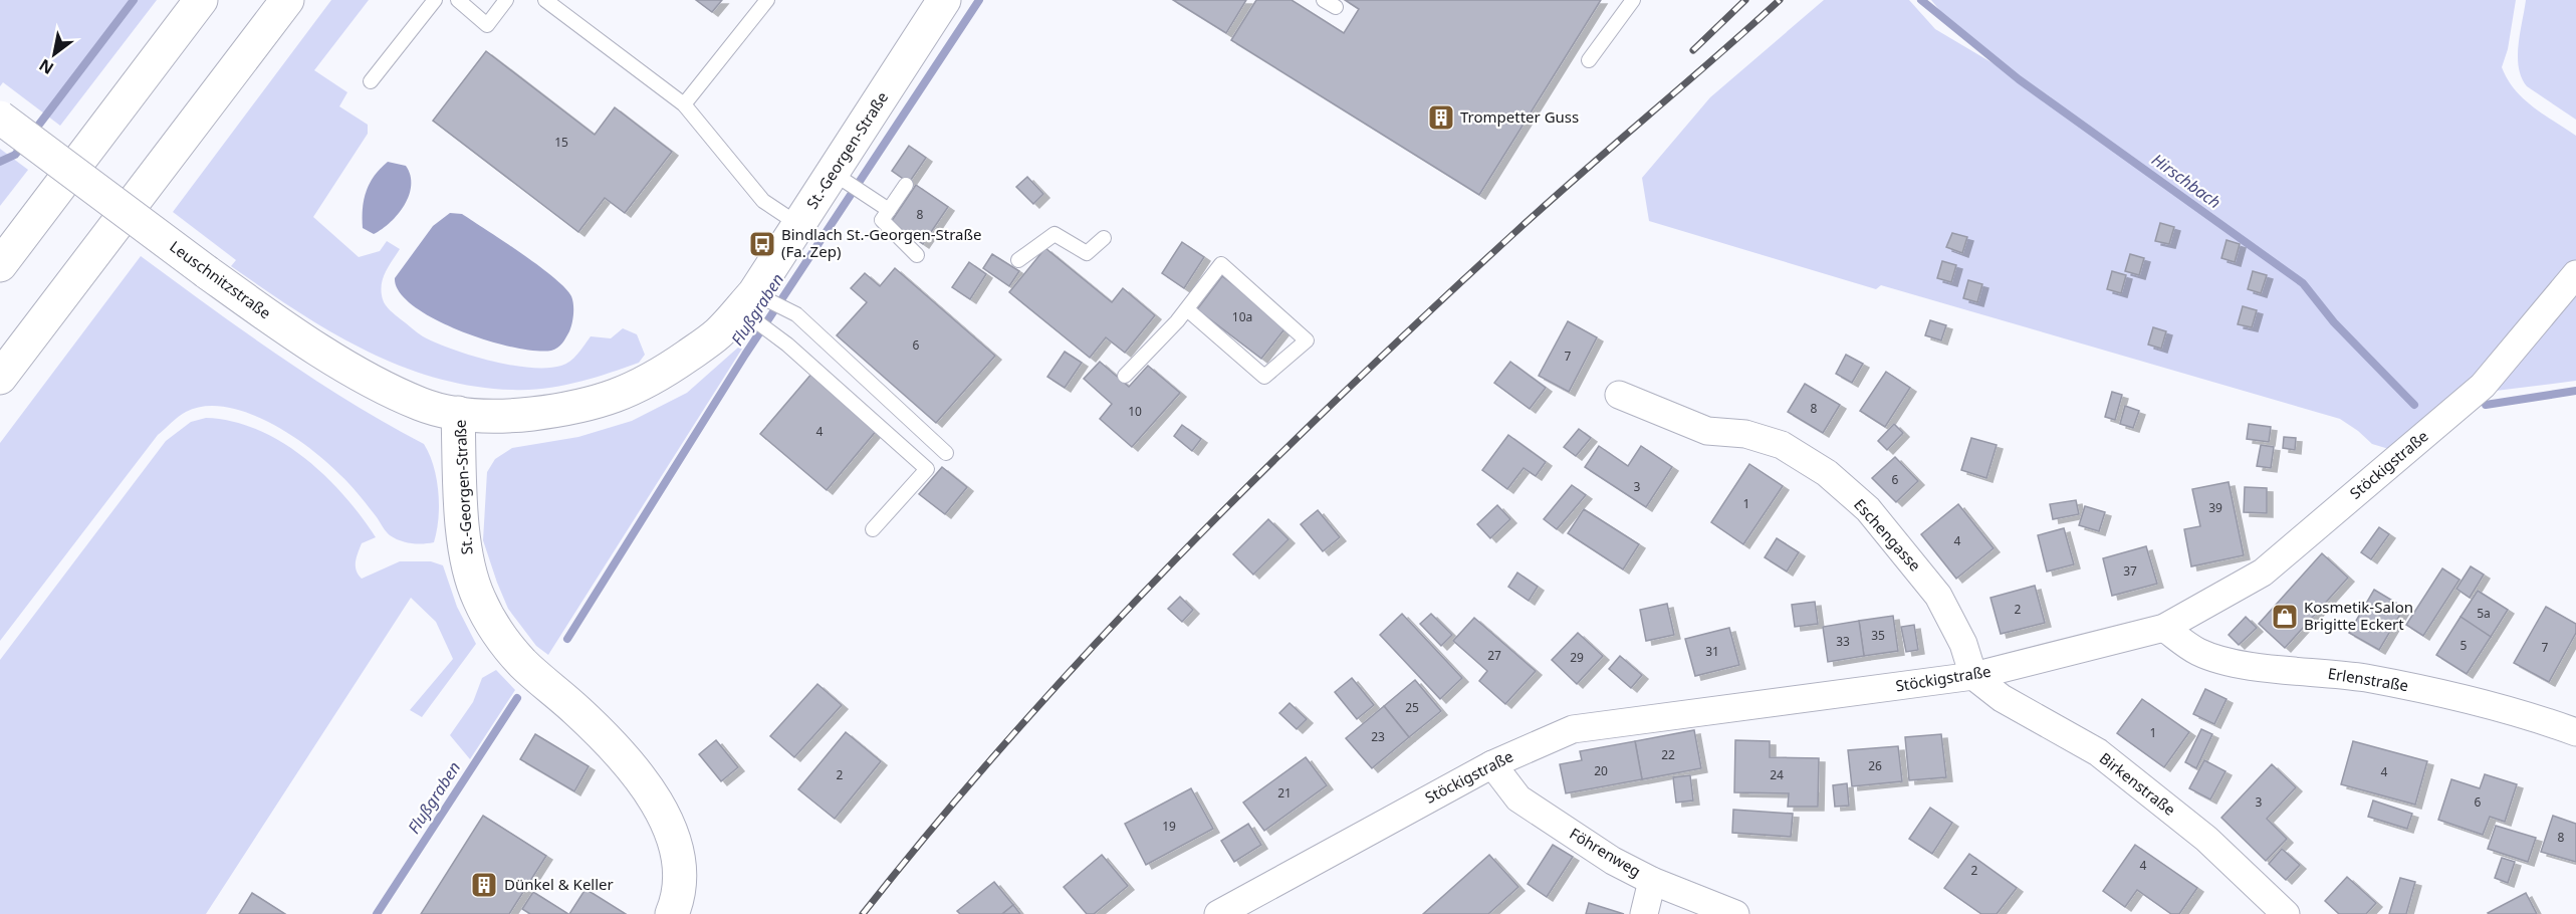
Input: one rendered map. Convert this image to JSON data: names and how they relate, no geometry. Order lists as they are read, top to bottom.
{
  "streets": {
    "main road": ["St.-Georgen-Straße", "Leuschnitzstraße"],
    "street": [
      "Stöckigstraße",
      "Eschengasse",
      "Erlenstraße",
      "Birkenstraße",
      "Föhrenweg"
    ]
  },
  "crossings": [
    ["St.-Georgen-Straße", "Leuschnitzstraße"],
    ["Stöckigstraße", "Eschengasse"],
    ["Stöckigstraße", "Erlenstraße"],
    ["Stöckigstraße", "Birkenstraße"],
    ["Stöckigstraße", "Föhrenweg"],
    ["Eschengasse", "Birkenstraße"]
  ],
  "water": ["Hirschbach", "Flußgraben"],
  "places": {
    "building": ["Trompetter Guss", "Dünkel & Keller"],
    "bus stop": ["Bindlach St.-Georgen-Straße (Fa. Zep)"],
    "shop": ["Kosmetik-Salon Brigitte Eckert"]
  },
  "house_numbers": [
    "15",
    "8",
    "10a",
    "6",
    "7",
    "8",
    "10",
    "4",
    "6",
    "3",
    "1",
    "39",
    "4",
    "37",
    "2",
    "5a",
    "35",
    "33",
    "5",
    "7",
    "31",
    "27",
    "29",
    "25",
    "1",
    "23",
    "22",
    "26",
    "20",
    "4",
    "2",
    "24",
    "21",
    "3",
    "6",
    "19",
    "8",
    "4",
    "2"
  ],
  "north": "bottom left"
}
